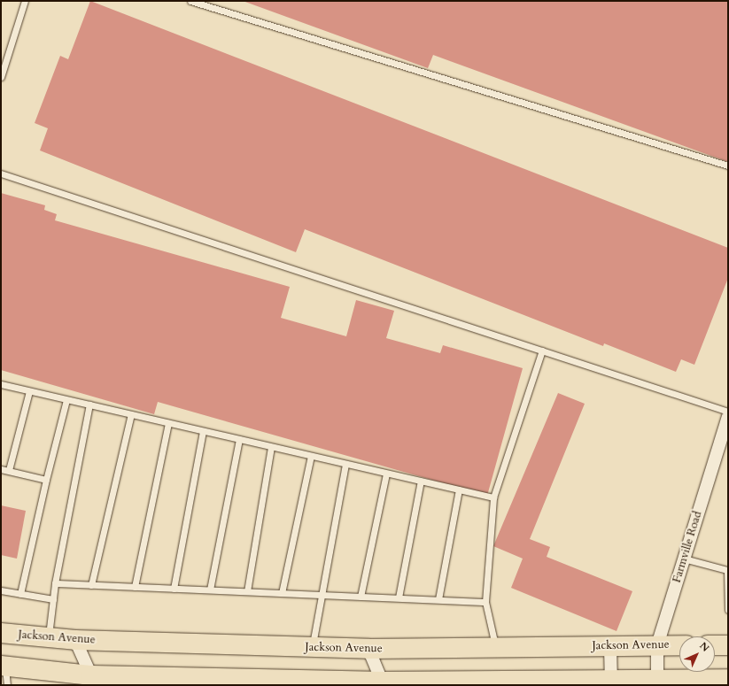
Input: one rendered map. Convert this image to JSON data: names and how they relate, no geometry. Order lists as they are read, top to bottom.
{
  "streets": {
    "main road": ["Jackson Avenue"],
    "street": ["Farmville Road"]
  },
  "crossings": [
    ["Farmville Road", "Jackson Avenue"]
  ],
  "north": "top right"
}
